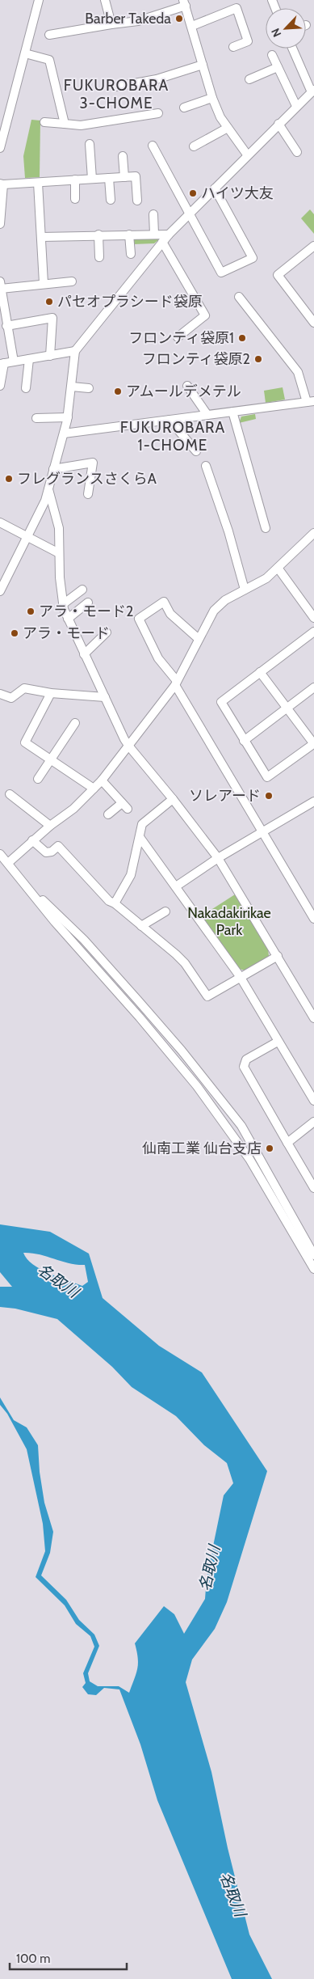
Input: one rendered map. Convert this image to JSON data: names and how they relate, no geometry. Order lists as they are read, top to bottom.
{
  "districts": ["FUKUROBARA 3-CHOME", "FUKUROBARA 1-CHOME"],
  "water": ["名取川"],
  "parks": ["Nakadakirikae Park"],
  "places": [
    "Barber Takeda",
    "ハイツ大友",
    "パセオプラシード袋原",
    "フロンティ袋原1",
    "フロンティ袋原2",
    "アムールデメテル",
    "フレグランスさくらA",
    "アラ・モード2",
    "アラ・モード",
    "ソレアード",
    "仙南工業 仙台支店"
  ],
  "scale_bar": "100 m",
  "north": "bottom left"
}
